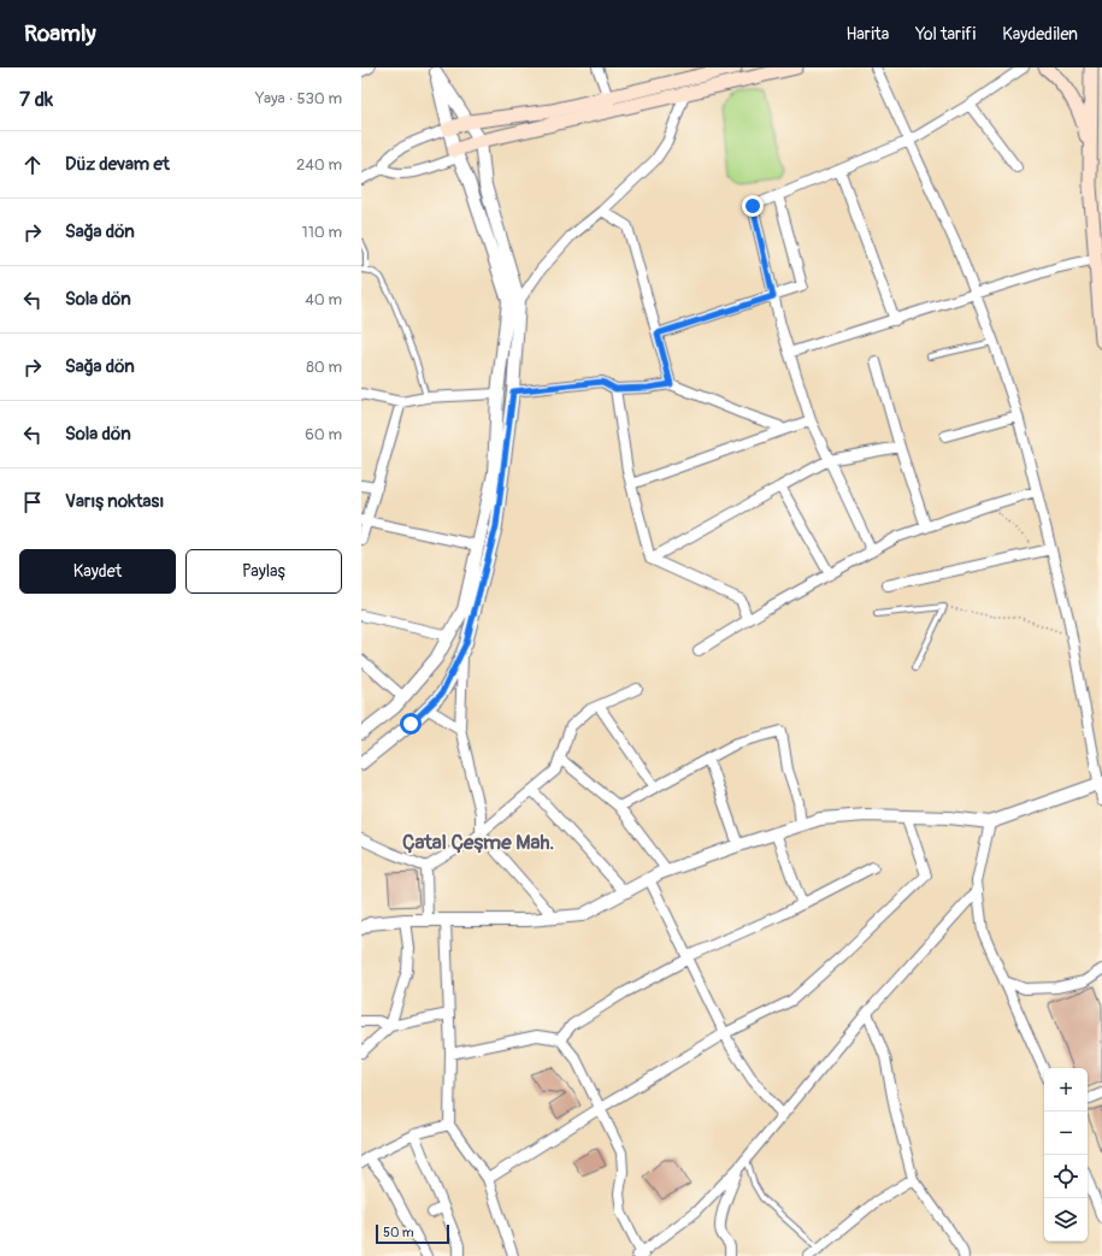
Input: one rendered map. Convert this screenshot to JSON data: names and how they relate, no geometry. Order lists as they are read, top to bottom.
{
  "districts": ["Çatal Çeşme Mah."],
  "scale_bar": "50 m",
  "page": {
    "header": "Roamly",
    "nav": ["Harita", "Yol tarifi", "Kaydedilen"],
    "heading": ["7 dk", "Yaya · 530 m"],
    "list": [
      ["Düz devam et", "240 m"],
      ["Sağa dön", "110 m"],
      ["Sola dön", "40 m"],
      ["Sağa dön", "80 m"],
      ["Sola dön", "60 m"],
      "Varış noktası"
    ],
    "buttons": ["Kaydet", "Paylaş"],
    "map_buttons": ["+", "−"],
    "scale": "50 m"
  }
}
